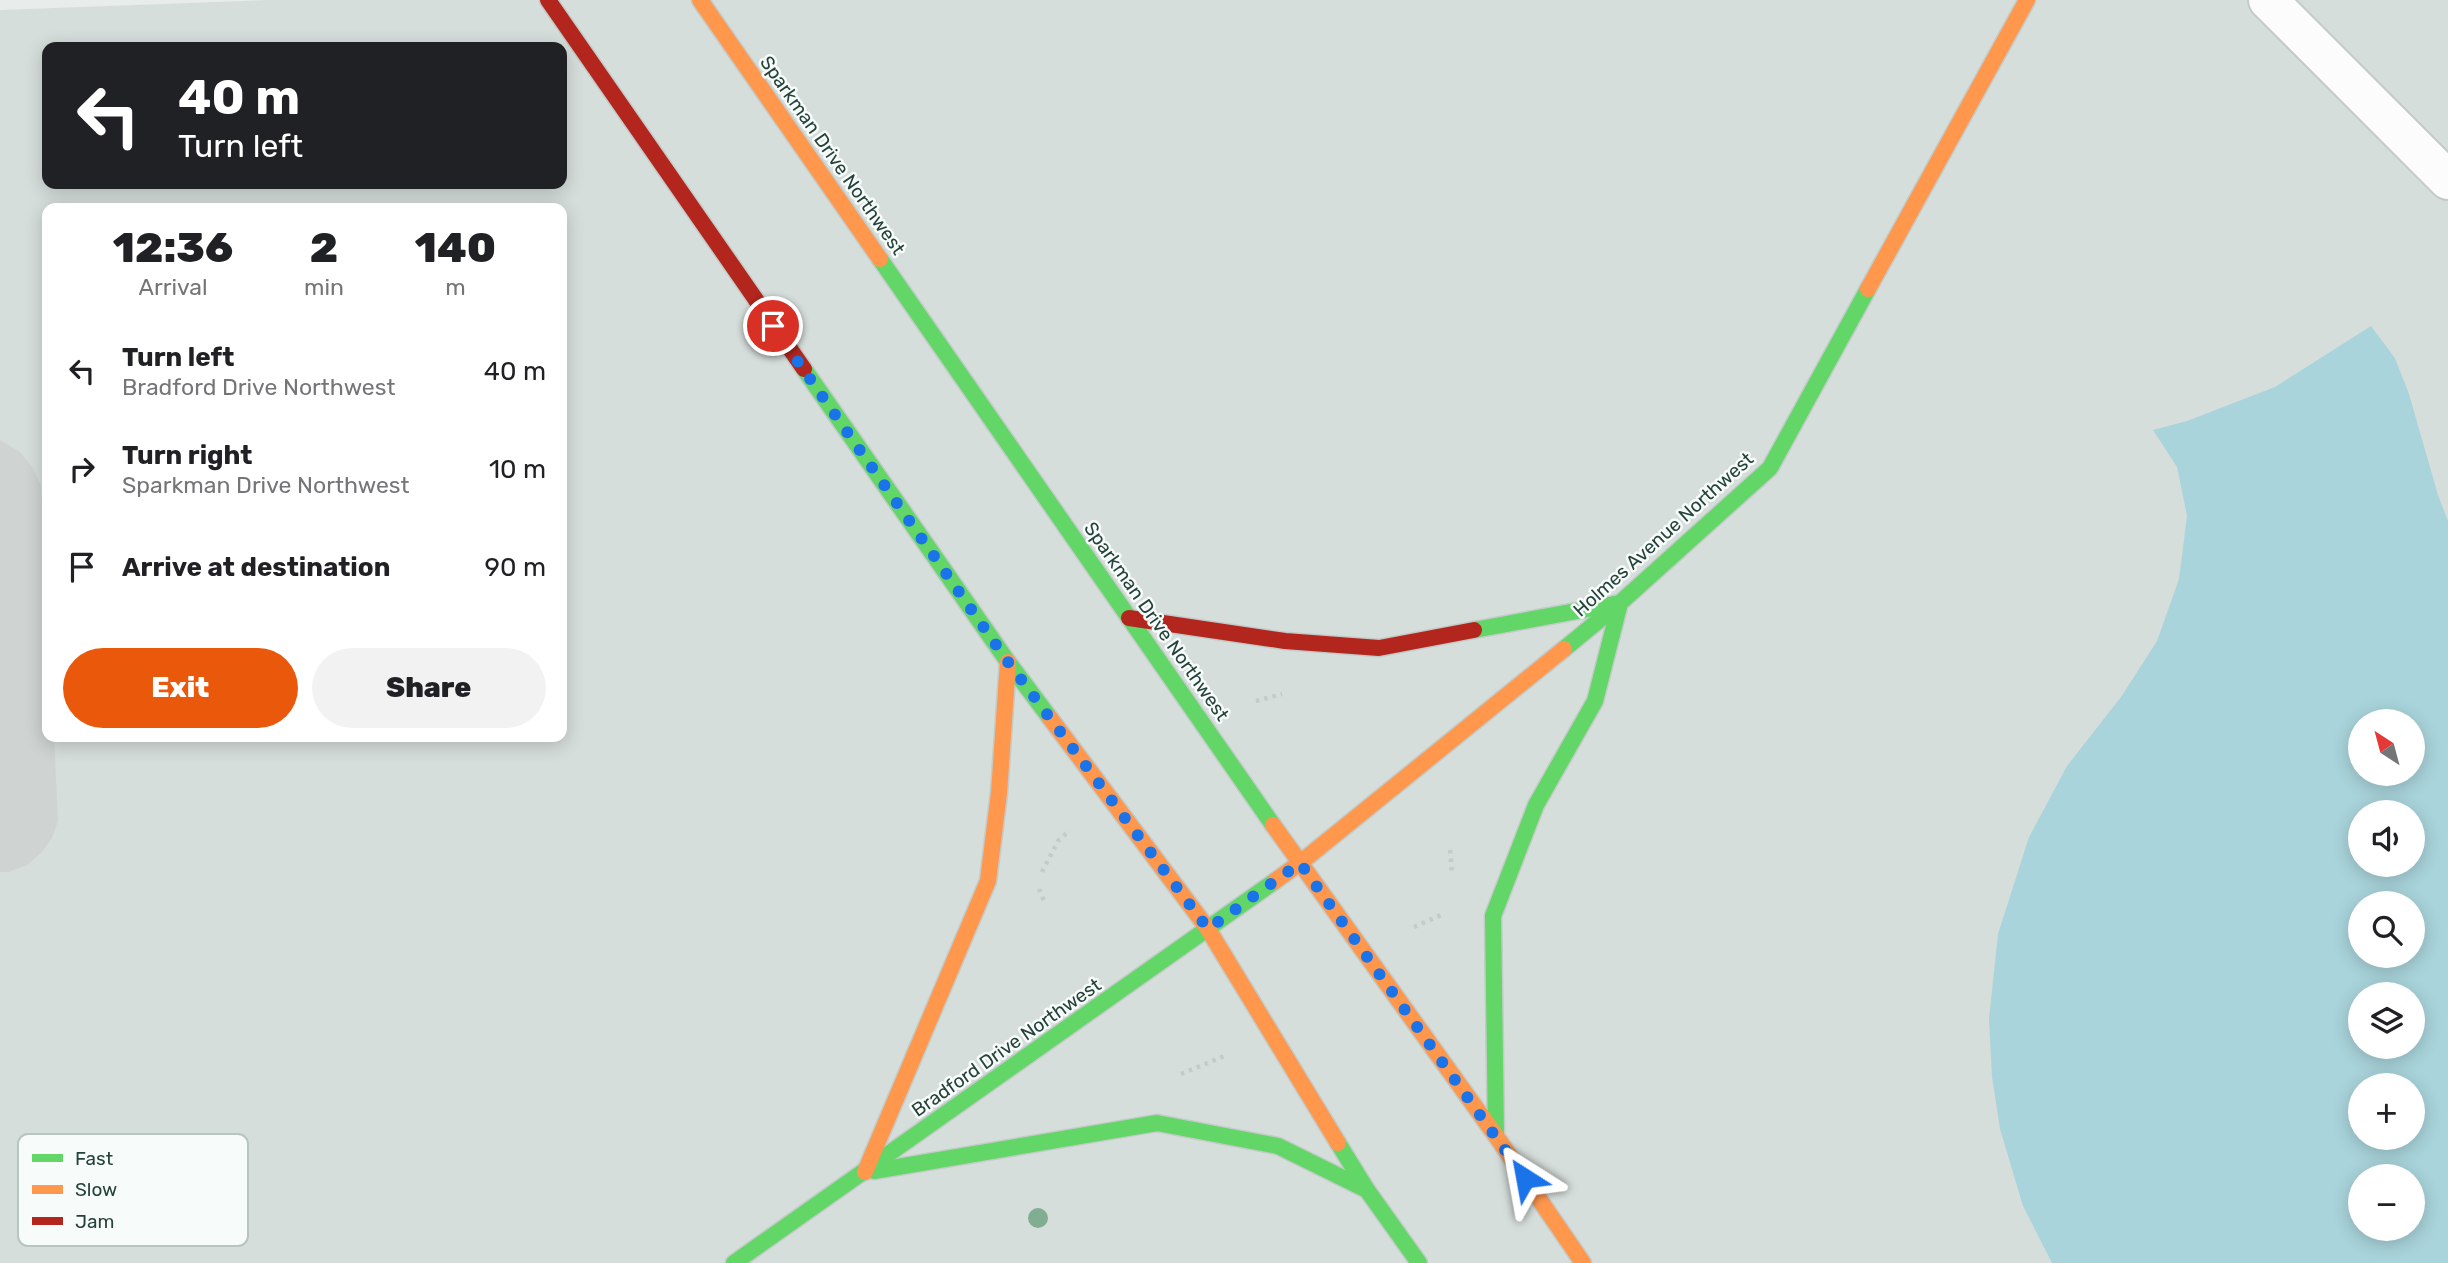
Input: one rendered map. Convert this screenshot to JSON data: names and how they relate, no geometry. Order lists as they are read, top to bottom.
{
  "streets": {
    "main road": ["Sparkman Drive Northwest", "Holmes Avenue Northwest", "Bradford Drive Northwest"]
  },
  "crossings": [
    ["Sparkman Drive Northwest", "Holmes Avenue Northwest"],
    ["Sparkman Drive Northwest", "Bradford Drive Northwest"],
    ["Holmes Avenue Northwest", "Bradford Drive Northwest"]
  ],
  "legend": ["Fast", "Slow", "Jam"],
  "north": "top left",
  "page": {
    "turn": ["40 m", "Turn left"],
    "eta": [
      "12:36",
      "Arrival",
      "2",
      "min",
      "140",
      "m"
    ],
    "list": [
      {
        "name": "Turn left",
        "note": "Bradford Drive Northwest",
        "value": "40 m"
      },
      {
        "name": "Turn right",
        "note": "Sparkman Drive Northwest",
        "value": "10 m"
      },
      {
        "name": "Arrive at destination",
        "value": "90 m"
      }
    ],
    "buttons": ["Exit", "Share"],
    "map_buttons": ["+", "−"]
  }
}
